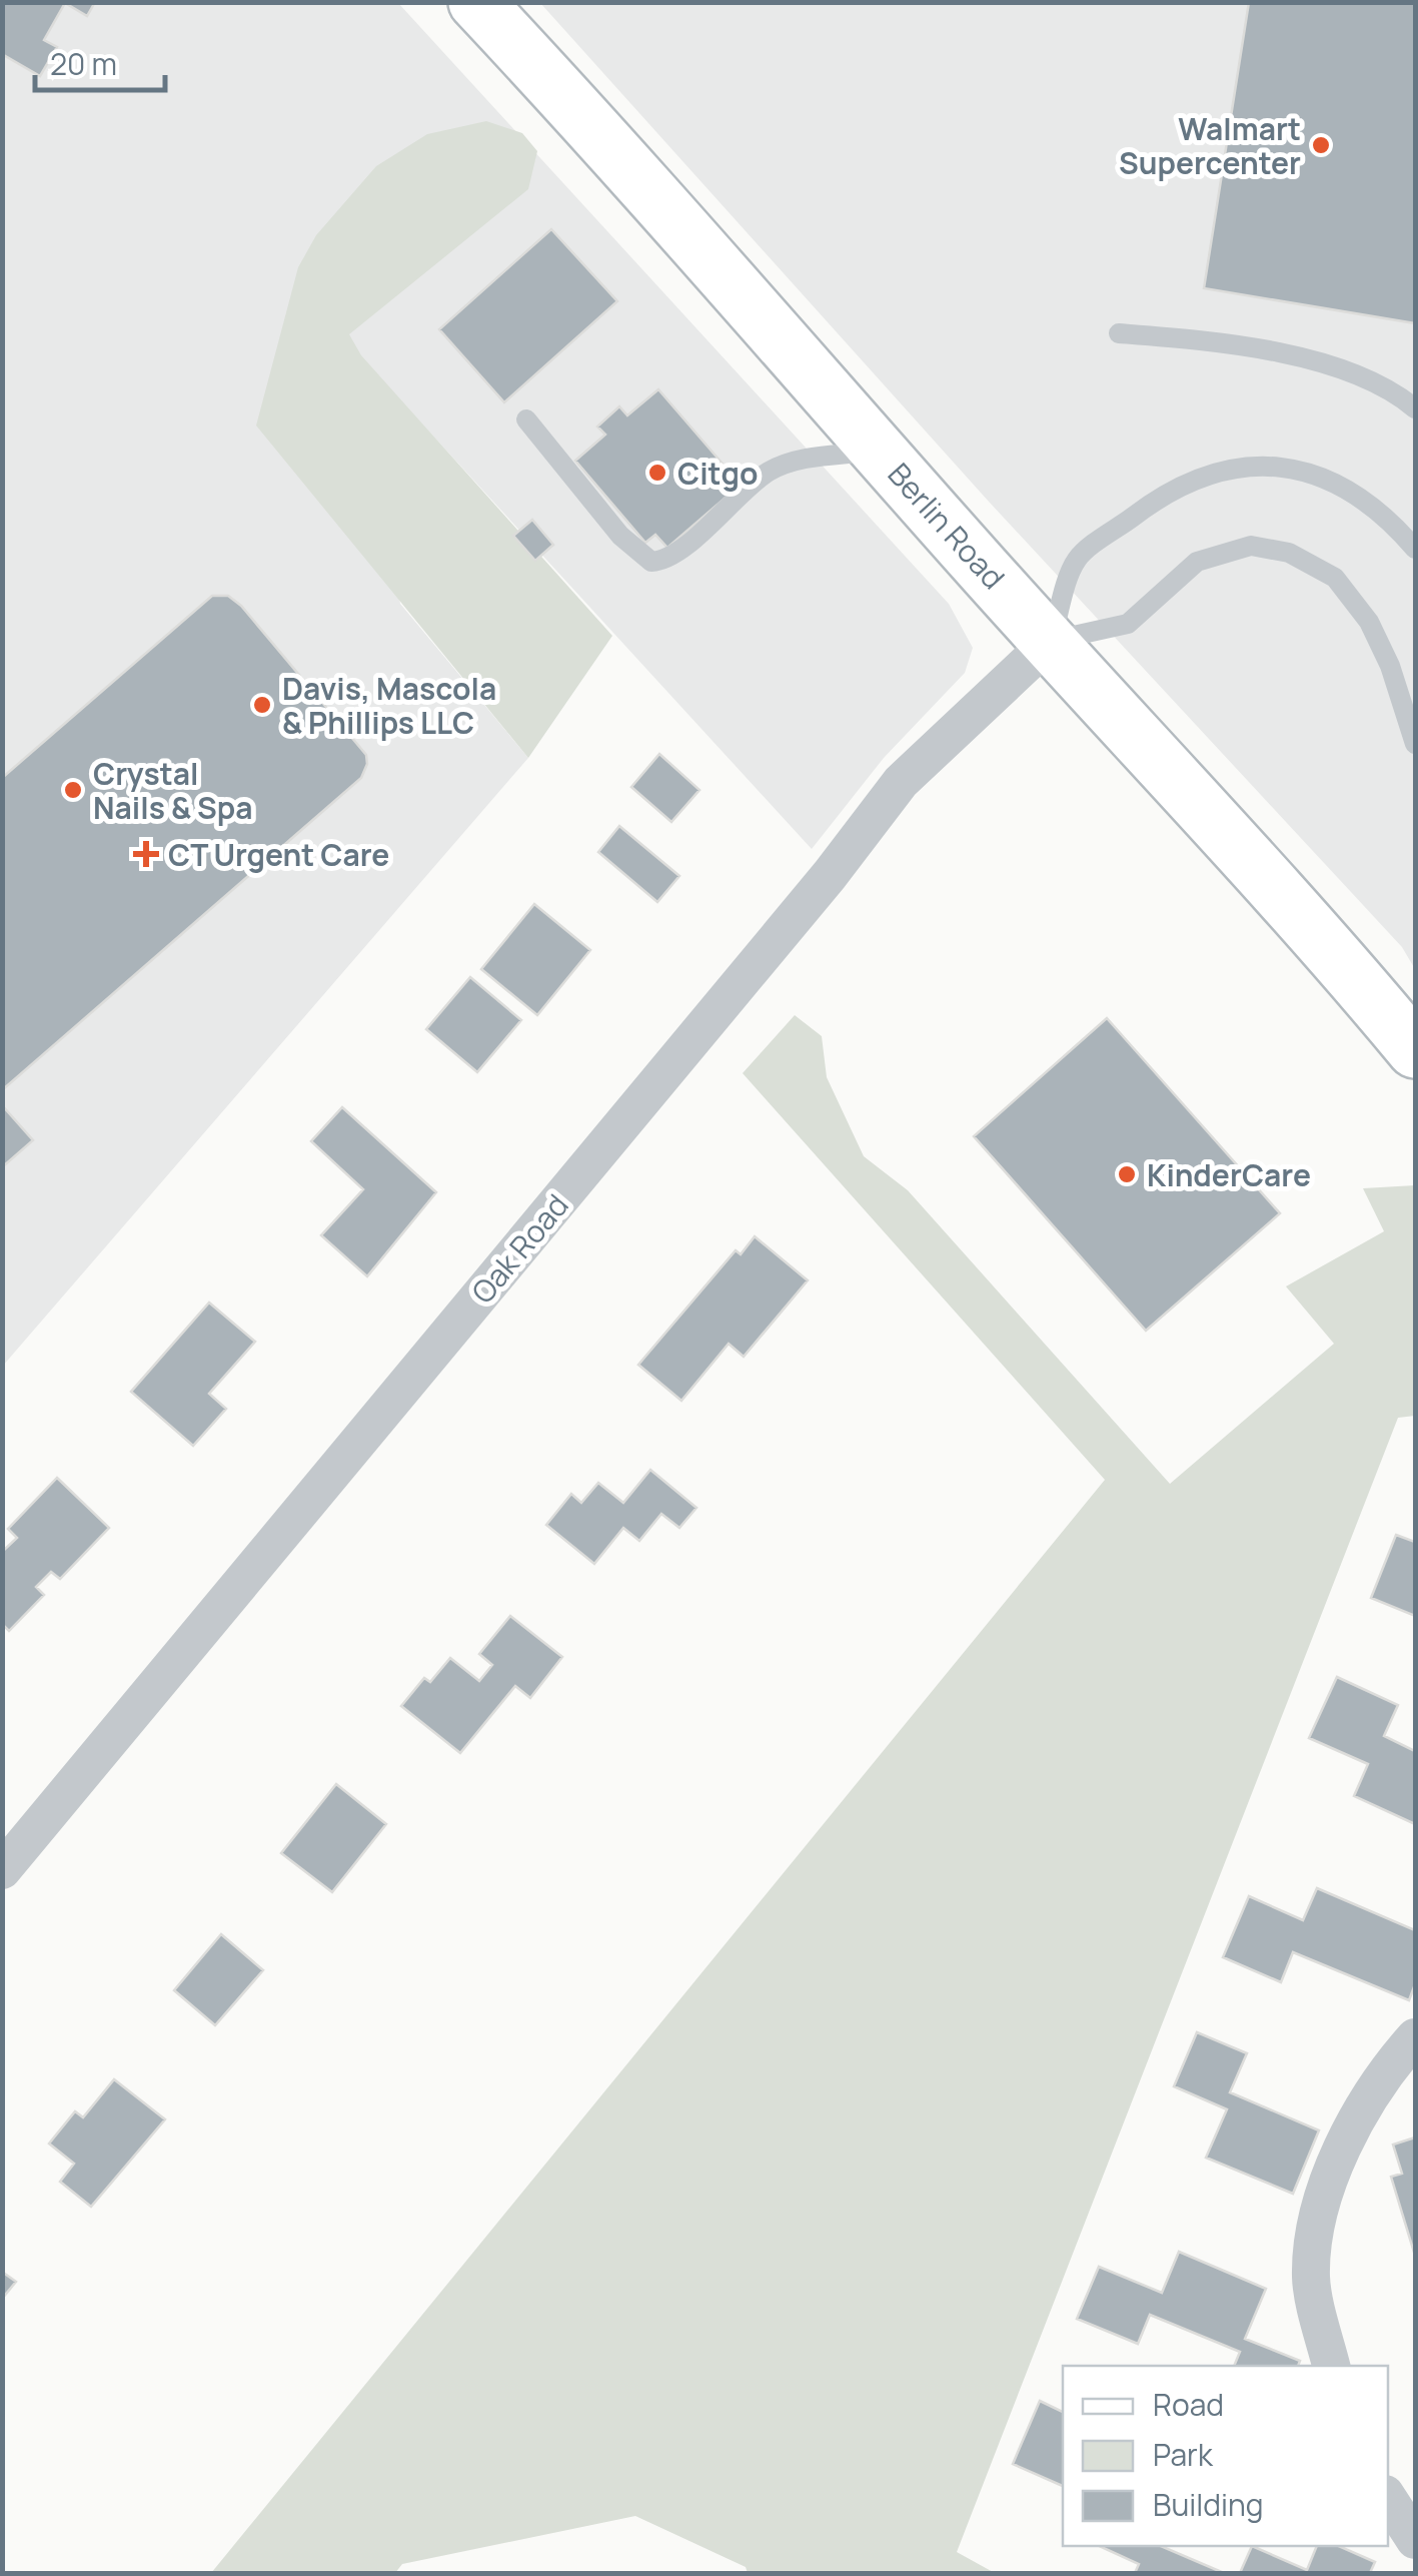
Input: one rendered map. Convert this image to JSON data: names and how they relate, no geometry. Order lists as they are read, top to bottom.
{
  "streets": {
    "main road": ["Berlin Road"],
    "street": ["Oak Road"]
  },
  "crossings": [
    ["Berlin Road", "Oak Road"]
  ],
  "places": {
    "other": [
      "Walmart Supercenter",
      "Citgo",
      "Davis, Mascola & Phillips LLC",
      "Crystal Nails & Spa",
      "KinderCare"
    ],
    "health": ["CT Urgent Care"]
  },
  "legend": ["Road", "Park", "Building"],
  "scale_bar": "20 m"
}
